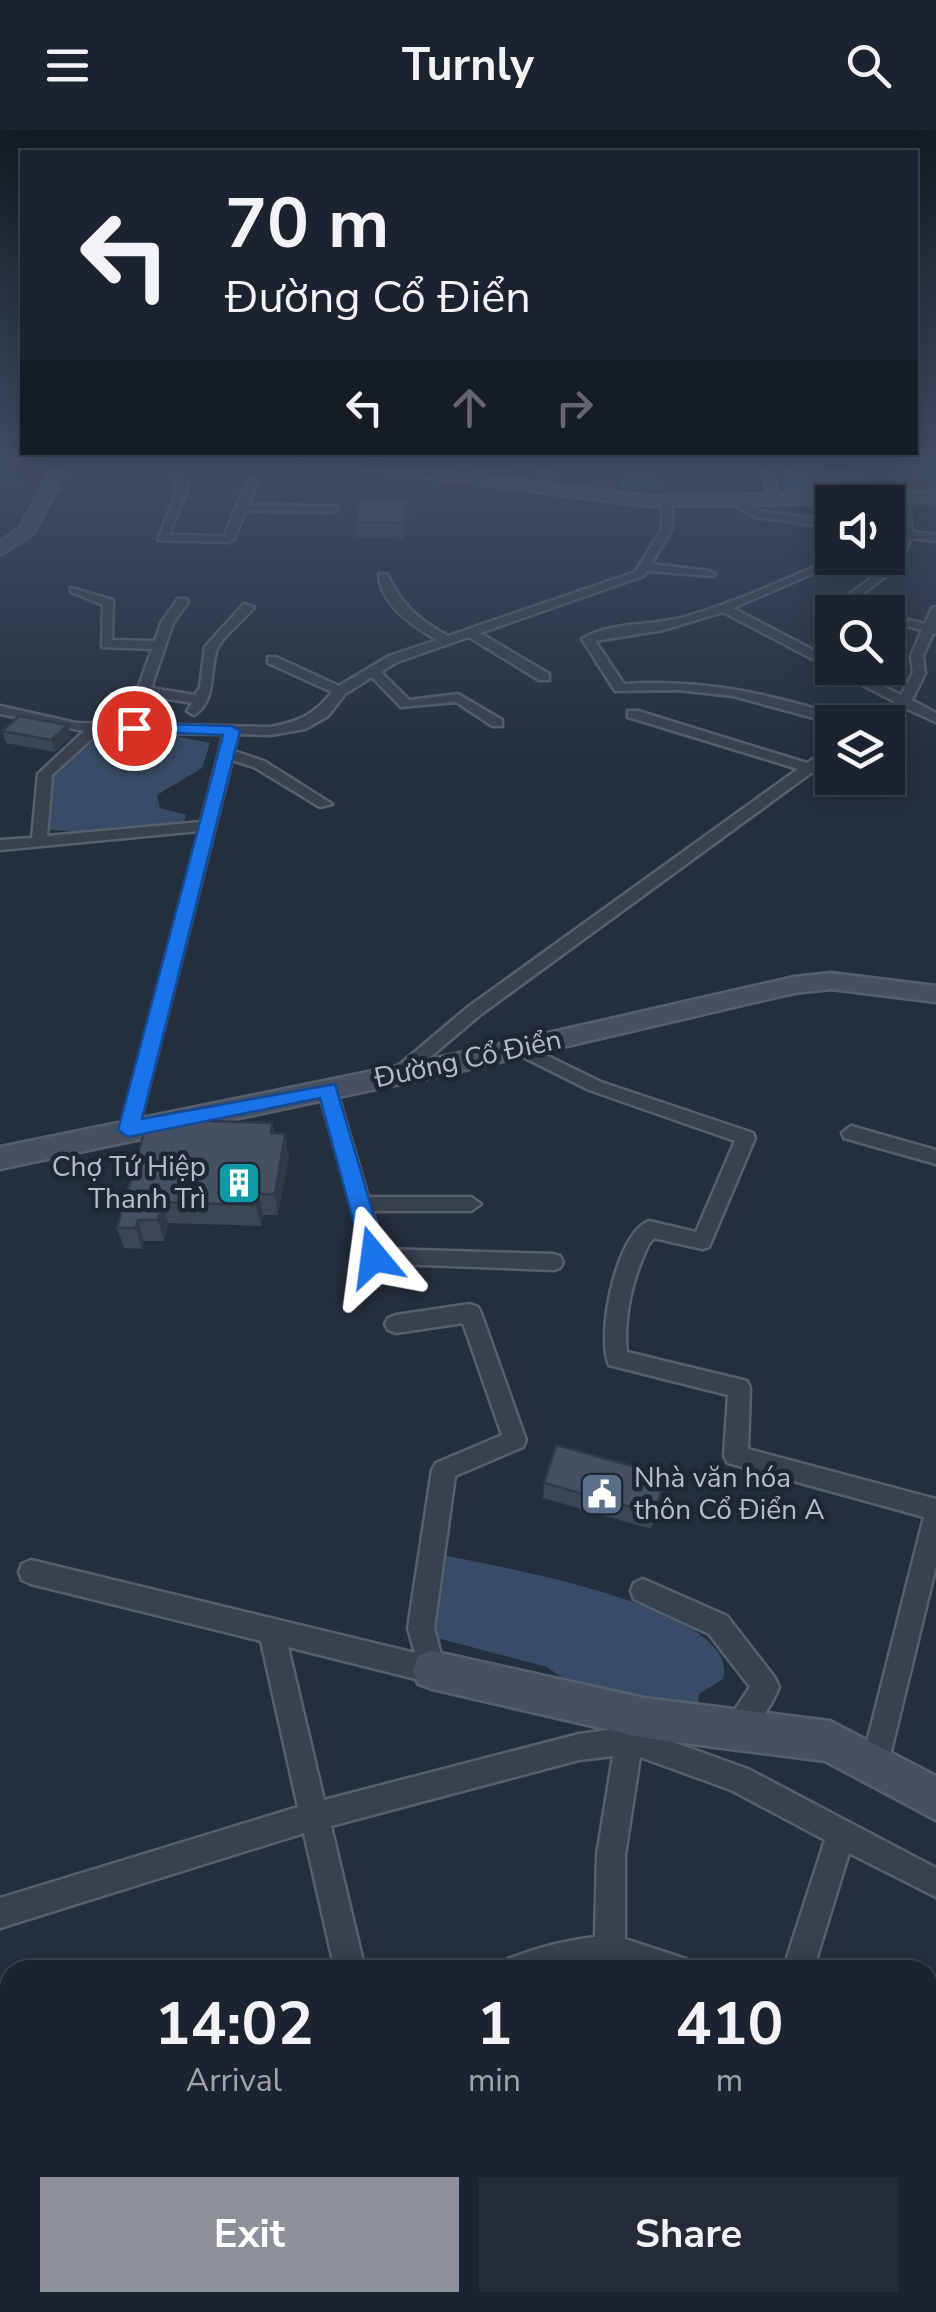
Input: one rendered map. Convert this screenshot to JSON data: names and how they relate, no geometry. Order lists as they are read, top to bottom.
{
  "streets": {
    "street": ["Đường Cổ Điển"]
  },
  "places": {
    "building": ["Chợ Tứ Hiệp Thanh Trì"],
    "public building": ["Nhà văn hóa thôn Cổ Điển A"]
  },
  "page": {
    "header": "Turnly",
    "turn": ["70 m", "Đường Cổ Điển"],
    "eta": [
      "14:02",
      "Arrival",
      "1",
      "min",
      "410",
      "m"
    ],
    "buttons": ["Exit", "Share"]
  }
}
